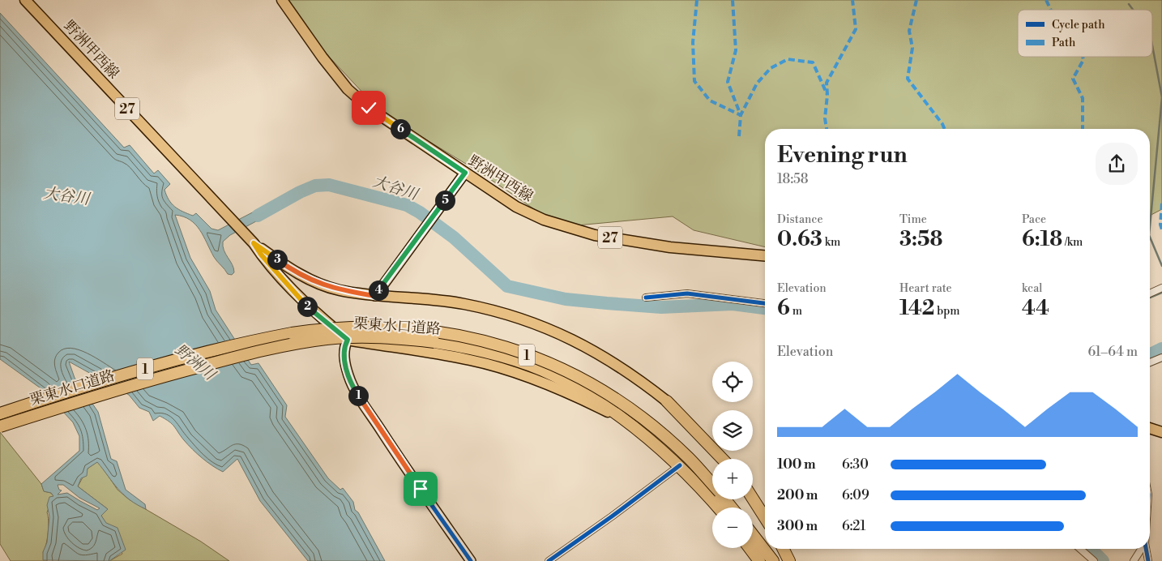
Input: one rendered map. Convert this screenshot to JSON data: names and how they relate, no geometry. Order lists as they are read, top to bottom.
{
  "streets": {
    "highway": ["栗東水口道路", "1"],
    "main road": ["野洲甲西線", "27"]
  },
  "crossings": [
    ["野洲甲西線", "27"]
  ],
  "water": ["大谷川", "野洲川"],
  "legend": ["Cycle path", "Path"],
  "page": {
    "pins": [
      "6",
      "5",
      "3",
      "4",
      "2",
      "1"
    ],
    "heading": ["Evening run", "18:58"],
    "stats": [
      ["Distance", "0.63 km"],
      ["Time", "3:58"],
      ["Pace", "6:18 /km"],
      ["Elevation", "6 m"],
      ["Heart rate", "142 bpm"],
      ["kcal", "44"]
    ],
    "chart": ["Elevation", "61–64 m"],
    "map_buttons": ["+", "−"],
    "list": [
      {
        "name": "100 m",
        "note": "6:30"
      },
      {
        "name": "200 m",
        "note": "6:09"
      },
      {
        "name": "300 m",
        "note": "6:21"
      }
    ]
  }
}
